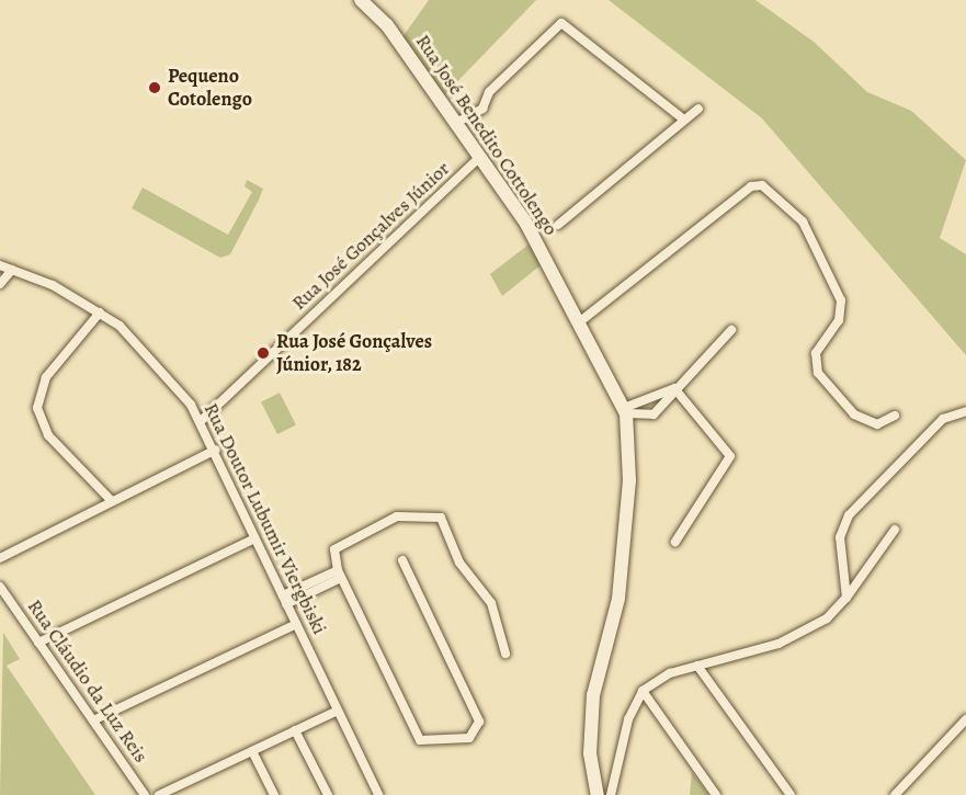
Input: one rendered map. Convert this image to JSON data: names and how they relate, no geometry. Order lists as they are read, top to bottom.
{
  "streets": {
    "main road": ["Rua José Benedito Cottolengo"],
    "street": ["Rua José Gonçalves Júnior", "Rua Doutor Lubumir Viergbiski", "Rua Cláudio da Luz Reis"]
  },
  "crossings": [
    ["Rua José Benedito Cottolengo", "Rua José Gonçalves Júnior"],
    ["Rua José Gonçalves Júnior", "Rua Doutor Lubumir Viergbiski"]
  ],
  "places": ["Pequeno Cotolengo", "Rua José Gonçalves Júnior, 182"]
}
